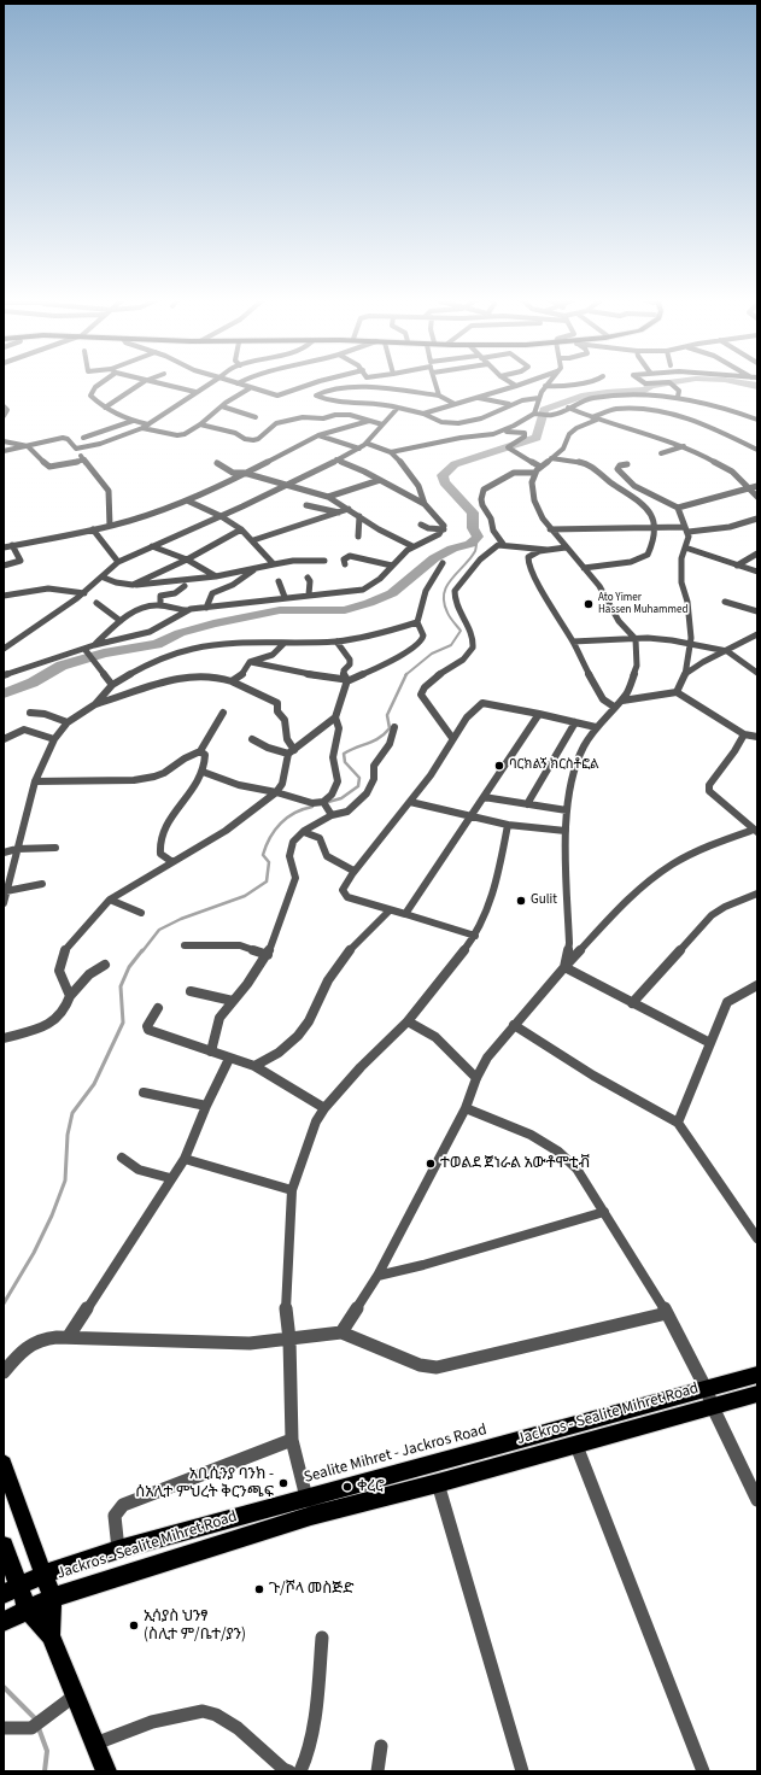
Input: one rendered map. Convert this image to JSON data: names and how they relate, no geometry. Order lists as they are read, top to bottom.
{
  "streets": {
    "main road": ["Jackros - Sealite Mihret Road", "Sealite Mihret - Jackros Road"]
  },
  "crossings": [
    ["Jackros - Sealite Mihret Road", "Sealite Mihret - Jackros Road"]
  ],
  "places": [
    "Ato Yimer Hassen Muhammed",
    "ባርክልኝ ክርስቶፎል",
    "Gulit",
    "ተወልደ ጀነራል አውቶሞቲቭ",
    "አቢሲንያ ባንክ - ሰአሊተ ምህረት ቅርንጫፍ",
    "ቀረሮ",
    "ጉ/ሾላ መስጅድ",
    "ኢሳያስ ህንፃ (ስሊተ ም/ቤተ/ያን)"
  ]
}
